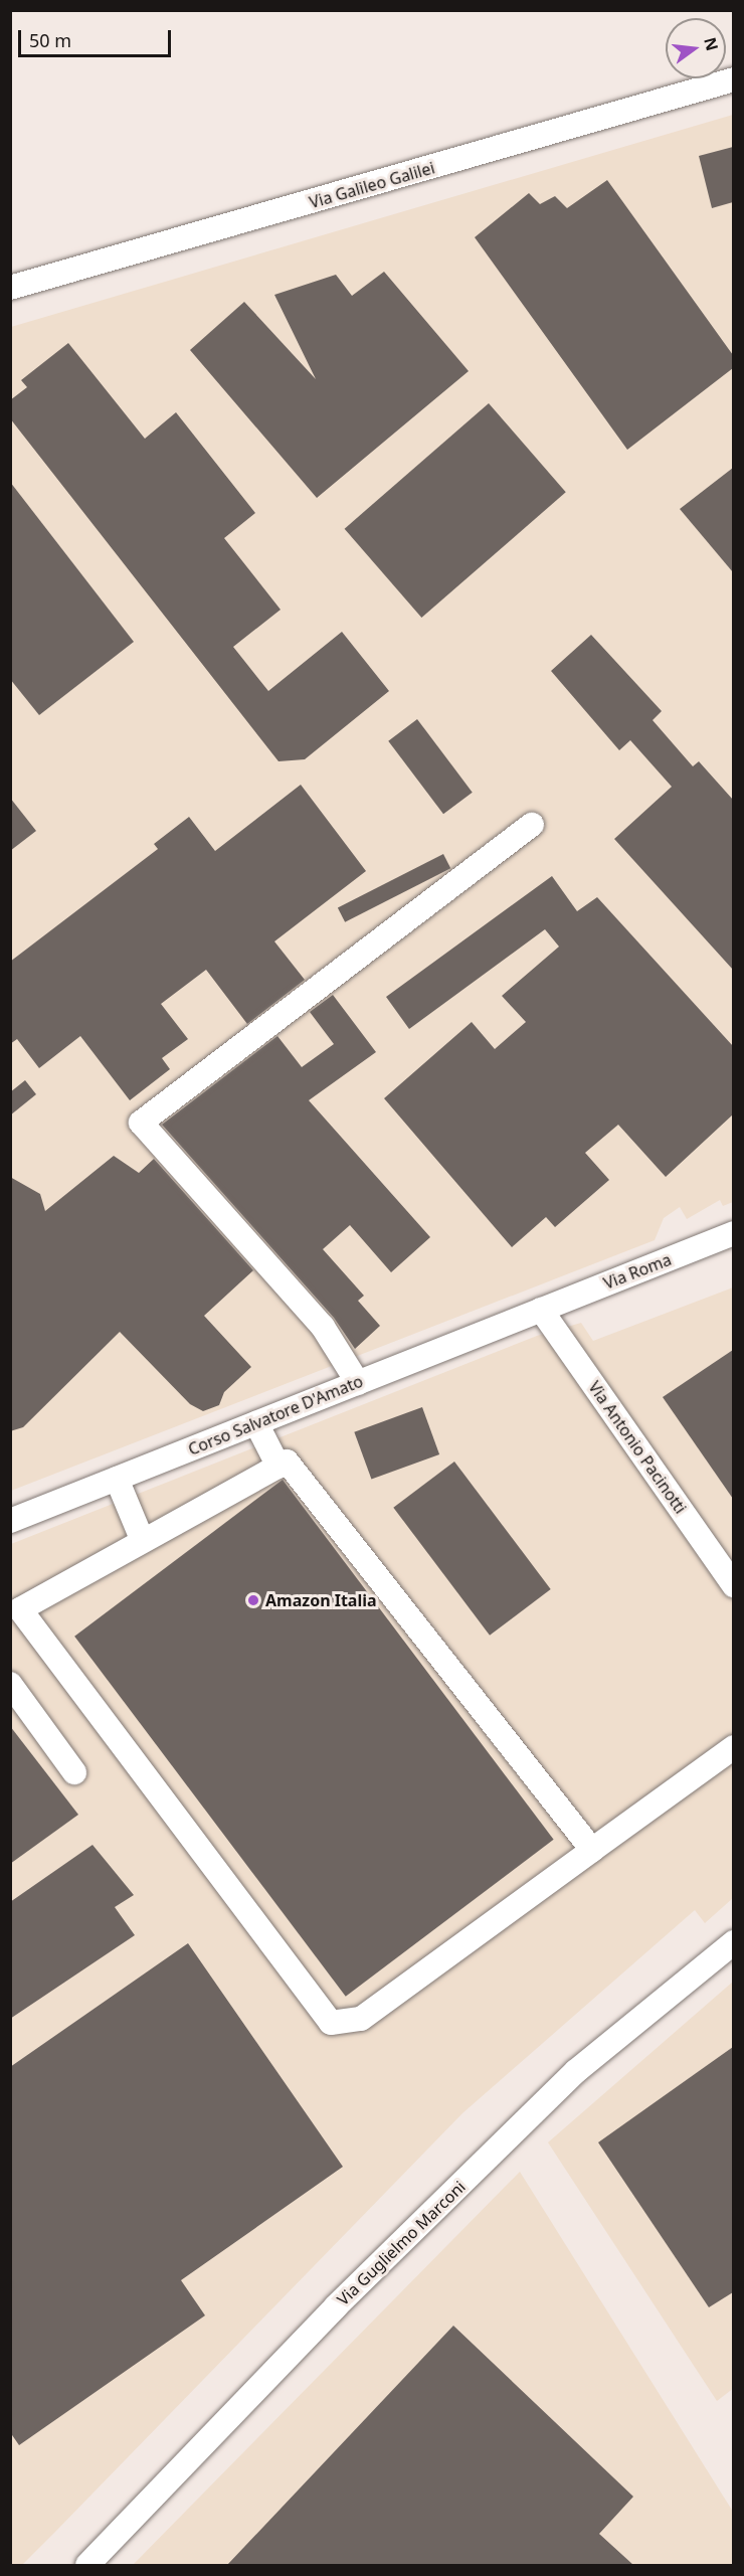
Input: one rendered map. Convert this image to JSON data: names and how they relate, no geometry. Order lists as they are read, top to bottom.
{
  "streets": {
    "street": [
      "Via Galileo Galilei",
      "Via Roma",
      "Corso Salvatore D'Amato",
      "Via Antonio Pacinotti",
      "Via Guglielmo Marconi"
    ]
  },
  "crossings": [
    ["Via Roma", "Corso Salvatore D'Amato"],
    ["Via Roma", "Via Antonio Pacinotti"],
    ["Corso Salvatore D'Amato", "Via Antonio Pacinotti"]
  ],
  "places": ["Amazon Italia"],
  "scale_bar": "50 m",
  "north": "right"
}
